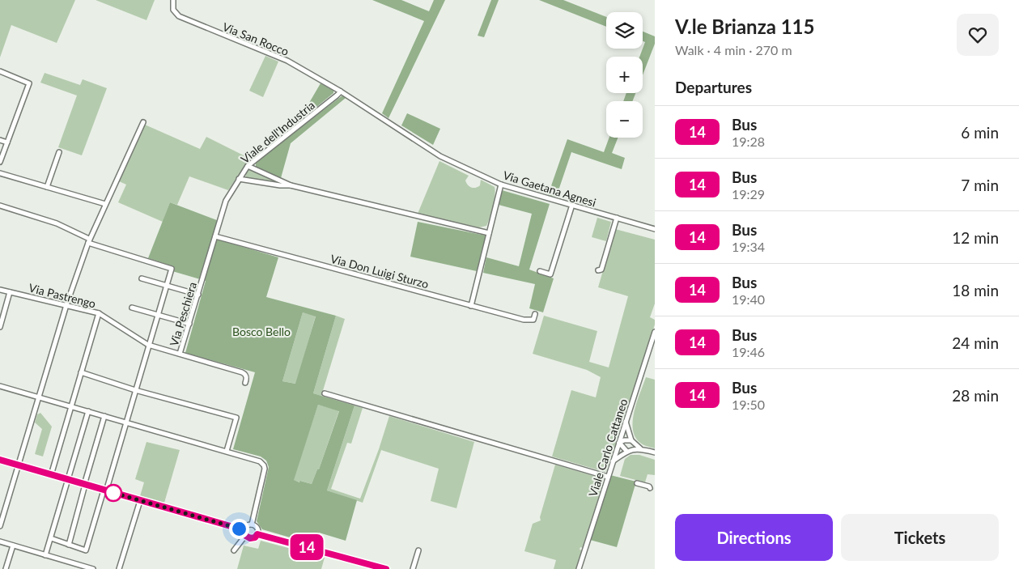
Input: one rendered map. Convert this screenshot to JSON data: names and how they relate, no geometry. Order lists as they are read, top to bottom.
{
  "streets": {
    "street": [
      "Via San Rocco",
      "Viale dell'Industria",
      "Via Gaetana Agnesi",
      "Via Don Luigi Sturzo",
      "Via Pastrengo",
      "Via Peschiera",
      "Viale Carlo Cattaneo"
    ]
  },
  "crossings": [
    ["Via San Rocco", "Viale dell'Industria"],
    ["Via San Rocco", "Via Gaetana Agnesi"],
    ["Viale dell'Industria", "Via Gaetana Agnesi"],
    ["Viale dell'Industria", "Via Don Luigi Sturzo"],
    ["Viale dell'Industria", "Via Peschiera"],
    ["Via Pastrengo", "Via Peschiera"]
  ],
  "parks": ["Bosco Bello"],
  "lines": ["bus line 14"],
  "page": {
    "on_map": "14",
    "heading": [
      ["V.le Brianza 115", "Walk · 4 min · 270 m"],
      "Departures"
    ],
    "map_buttons": ["+", "−"],
    "list": [
      {
        "mark": "14",
        "name": "Bus",
        "note": "19:28",
        "value": "6 min"
      },
      {
        "mark": "14",
        "name": "Bus",
        "note": "19:29",
        "value": "7 min"
      },
      {
        "mark": "14",
        "name": "Bus",
        "note": "19:34",
        "value": "12 min"
      },
      {
        "mark": "14",
        "name": "Bus",
        "note": "19:40",
        "value": "18 min"
      },
      {
        "mark": "14",
        "name": "Bus",
        "note": "19:46",
        "value": "24 min"
      },
      {
        "mark": "14",
        "name": "Bus",
        "note": "19:50",
        "value": "28 min"
      }
    ],
    "buttons": ["Directions", "Tickets"]
  }
}
